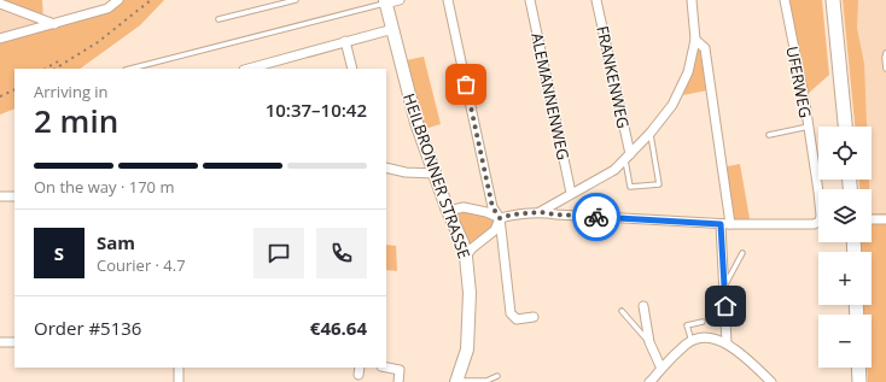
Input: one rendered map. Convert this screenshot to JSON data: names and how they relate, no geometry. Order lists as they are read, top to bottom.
{
  "streets": {
    "street": [
      "FRANKENWEG",
      "UFERWEG",
      "ALEMANNENWEG",
      "HEILBRONNER STRASSE"
    ]
  },
  "page": {
    "heading": ["2 min", "Arriving in", "10:37–10:42"],
    "panel": [
      "Sam",
      "Courier · 4.7",
      "Order #5136",
      "€46.64"
    ],
    "map_buttons": ["+", "−"],
    "bar": "On the way · 170 m",
    "round": "S"
  }
}
